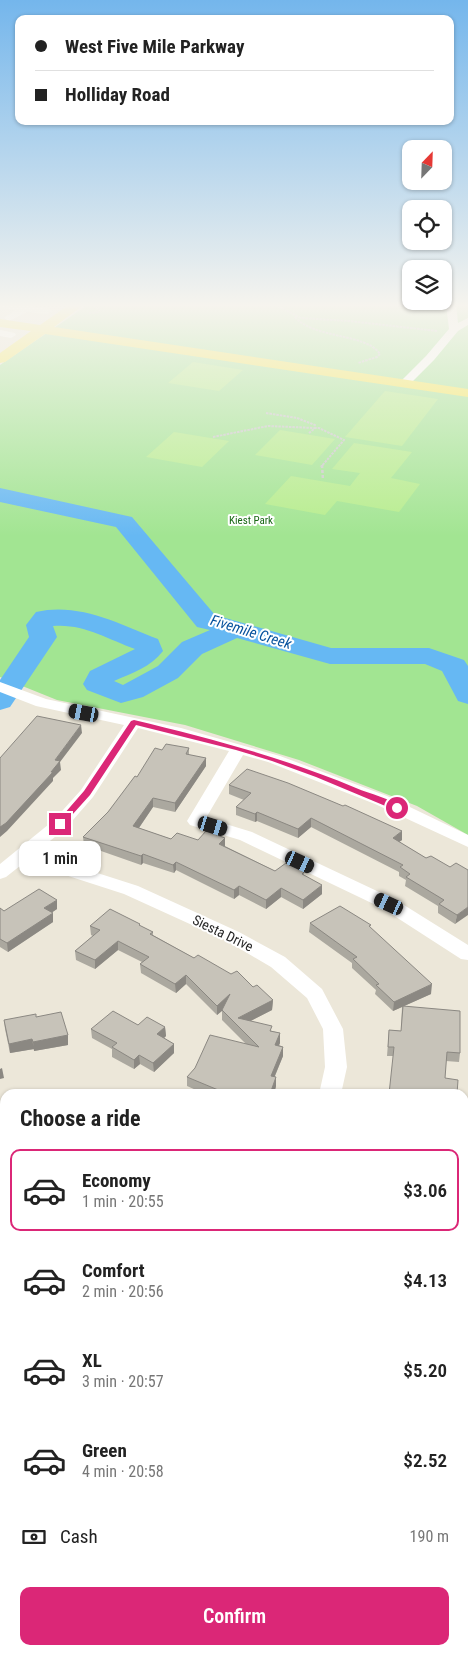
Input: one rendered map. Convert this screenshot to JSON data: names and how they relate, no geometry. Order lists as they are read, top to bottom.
{
  "streets": {
    "street": ["Siesta Drive"]
  },
  "water": ["Fivemile Creek"],
  "parks": ["Kiest Park"],
  "north": "top right",
  "page": {
    "banner": ["West Five Mile Parkway", "Holliday Road"],
    "bubble": "1 min",
    "heading": "Choose a ride",
    "list": [
      {
        "name": "Economy",
        "note": "1 min · 20:55",
        "value": "$3.06"
      },
      {
        "name": "Comfort",
        "note": "2 min · 20:56",
        "value": "$4.13"
      },
      {
        "name": "XL",
        "note": "3 min · 20:57",
        "value": "$5.20"
      },
      {
        "name": "Green",
        "note": "4 min · 20:58",
        "value": "$2.52"
      }
    ],
    "pay": ["Cash", "190 m"],
    "buttons": "Confirm"
  }
}
